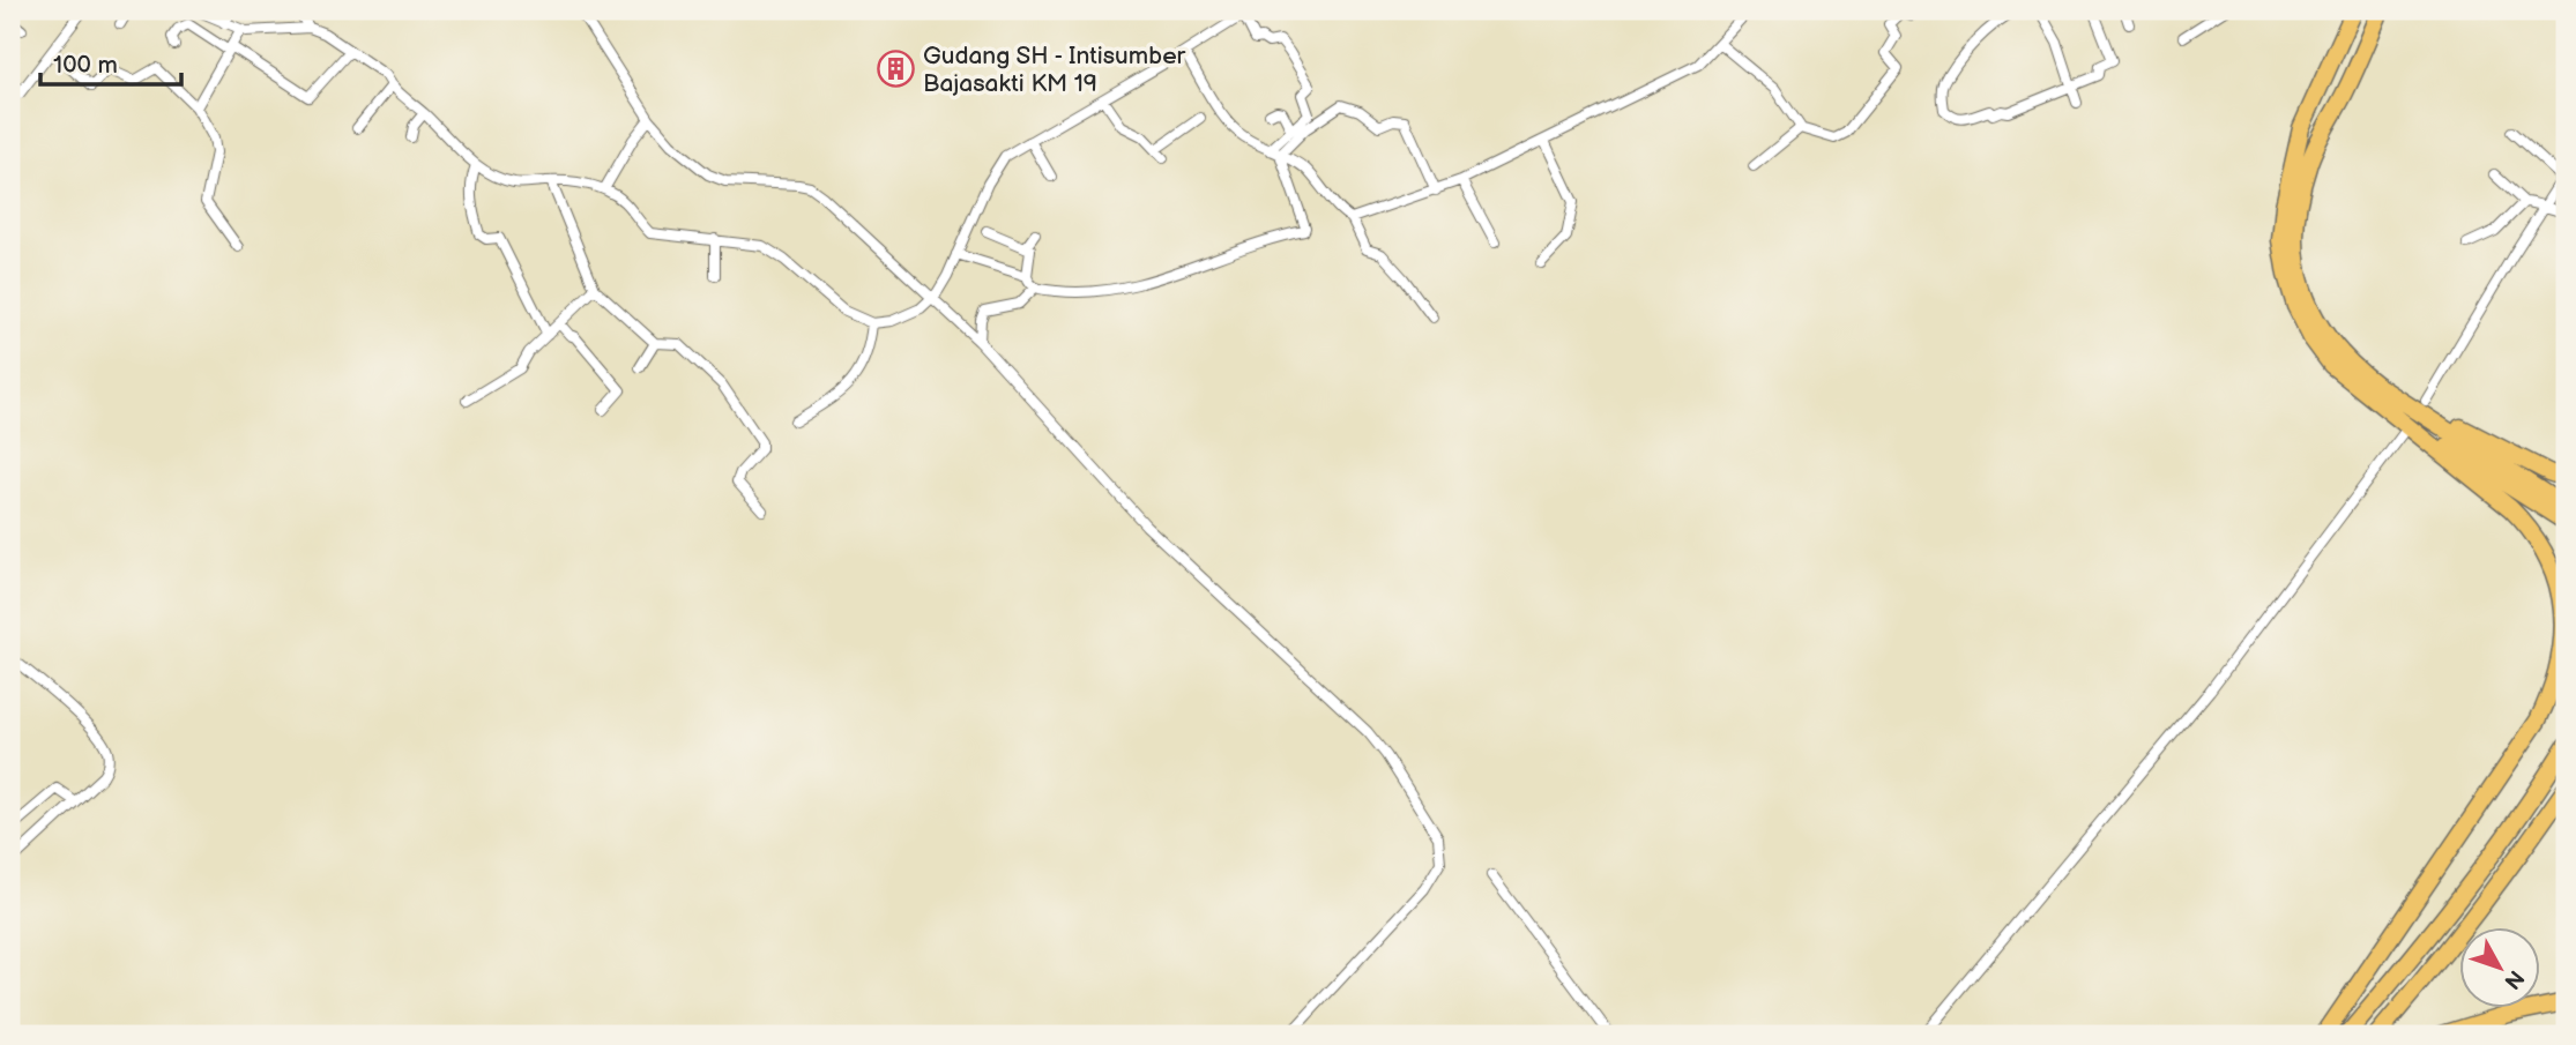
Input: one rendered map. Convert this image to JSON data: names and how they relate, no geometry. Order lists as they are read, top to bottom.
{
  "places": {
    "building": ["Gudang SH - Intisumber Bajasakti KM 19"]
  },
  "scale_bar": "100 m",
  "north": "bottom right"
}
